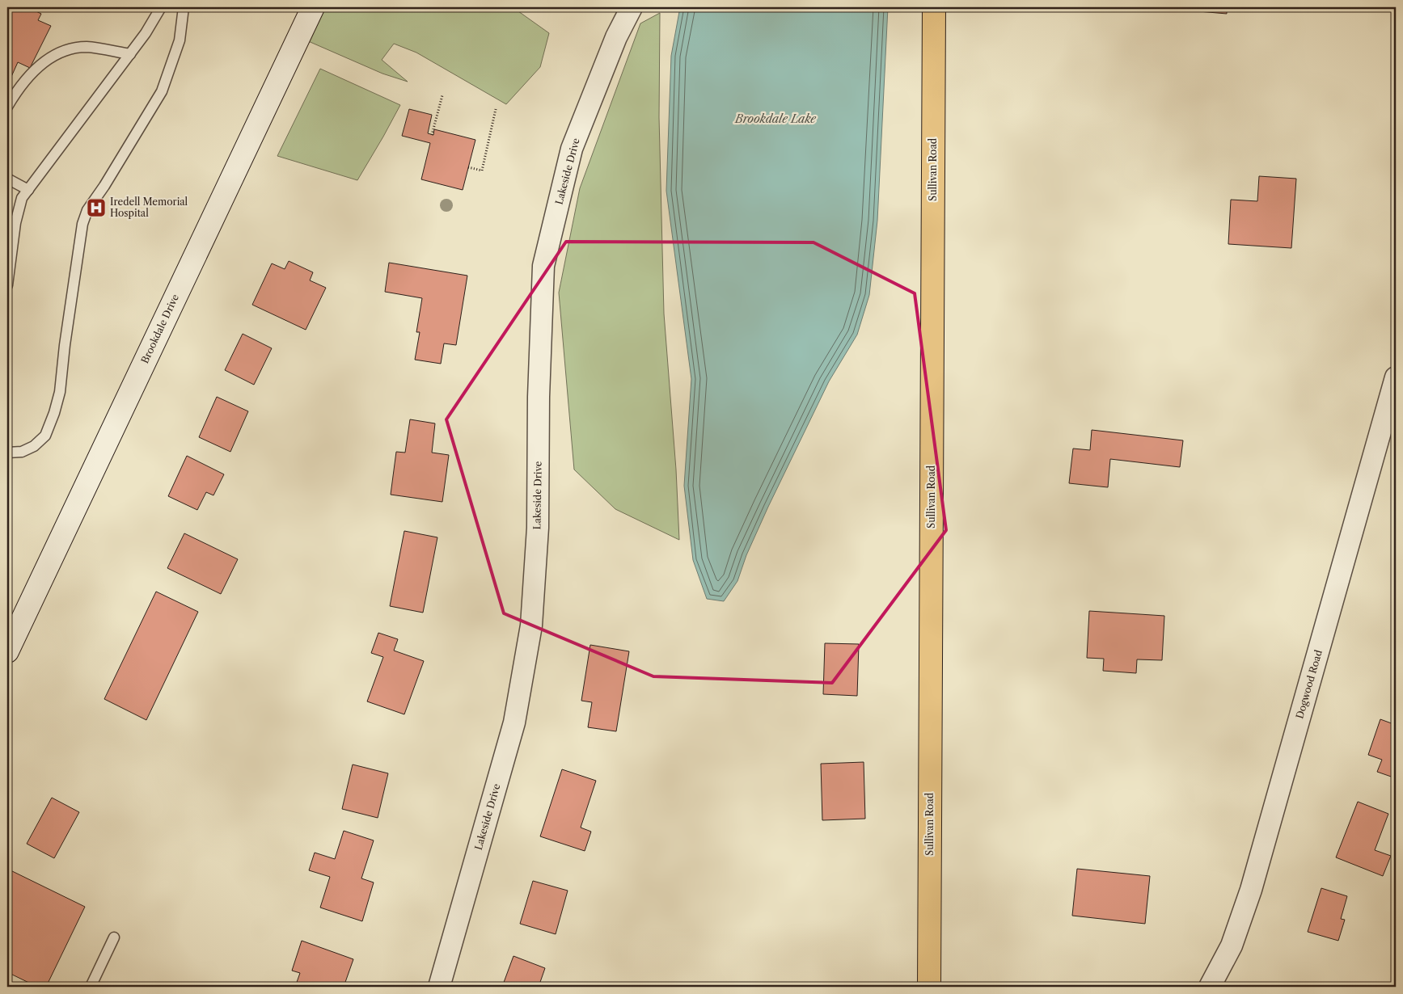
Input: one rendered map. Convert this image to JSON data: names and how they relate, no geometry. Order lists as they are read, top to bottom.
{
  "streets": {
    "main road": ["Sullivan Road", "Brookdale Drive"],
    "street": ["Lakeside Drive", "Dogwood Road"]
  },
  "water": ["Brookdale Lake"],
  "places": {
    "hospital": ["Iredell Memorial Hospital"]
  }
}
